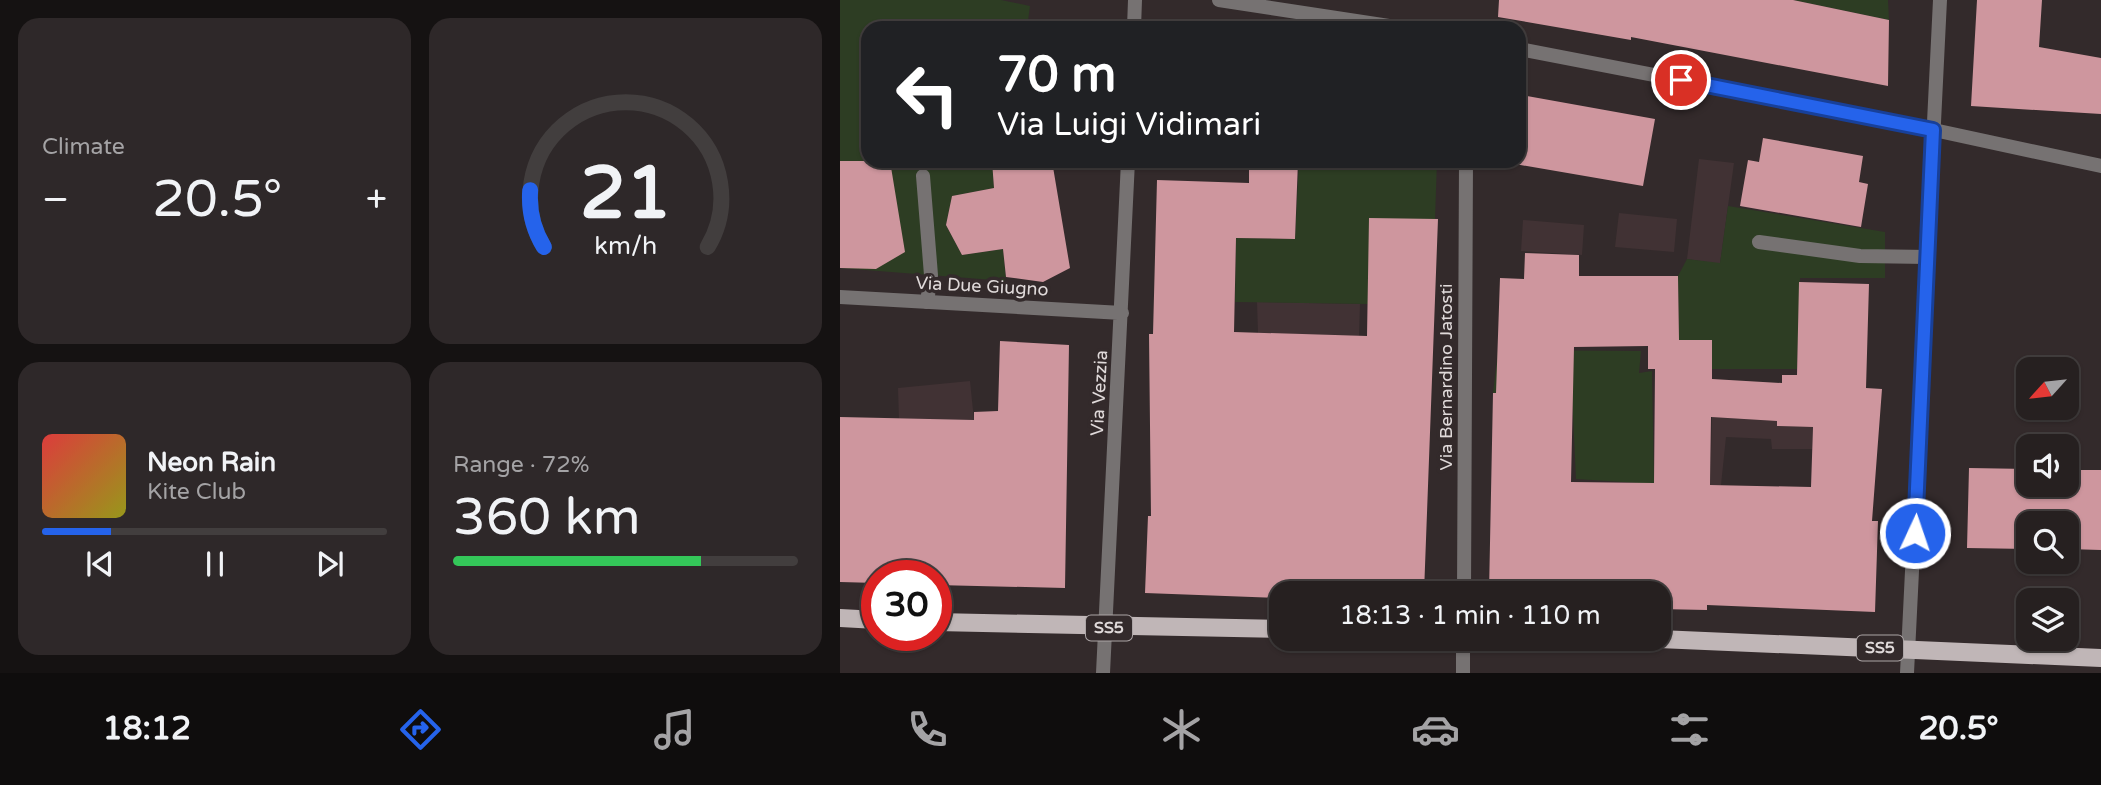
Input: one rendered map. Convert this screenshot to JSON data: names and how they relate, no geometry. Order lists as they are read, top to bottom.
{
  "streets": {
    "main road": ["SS5"],
    "street": ["Via Due Giugno", "Via Bernardino Jatosti", "Via Vezzia"]
  },
  "crossings": [
    ["Via Due Giugno", "Via Vezzia"],
    ["Via Vezzia", "SS5"]
  ],
  "north": "bottom left",
  "page": {
    "tile": [
      "Climate",
      ["Range · 72%", "360 km"]
    ],
    "turn": ["70 m", "Via Luigi Vidimari"],
    "heat": ["−", "20.5°", "+"],
    "song": ["Neon Rain", "Kite Club"],
    "limit": "30",
    "trip": "18:13 · 1 min · 110 m",
    "tabs": ["18:12", "20.5°"],
    "gauge": ["21", "km/h"]
  }
}
